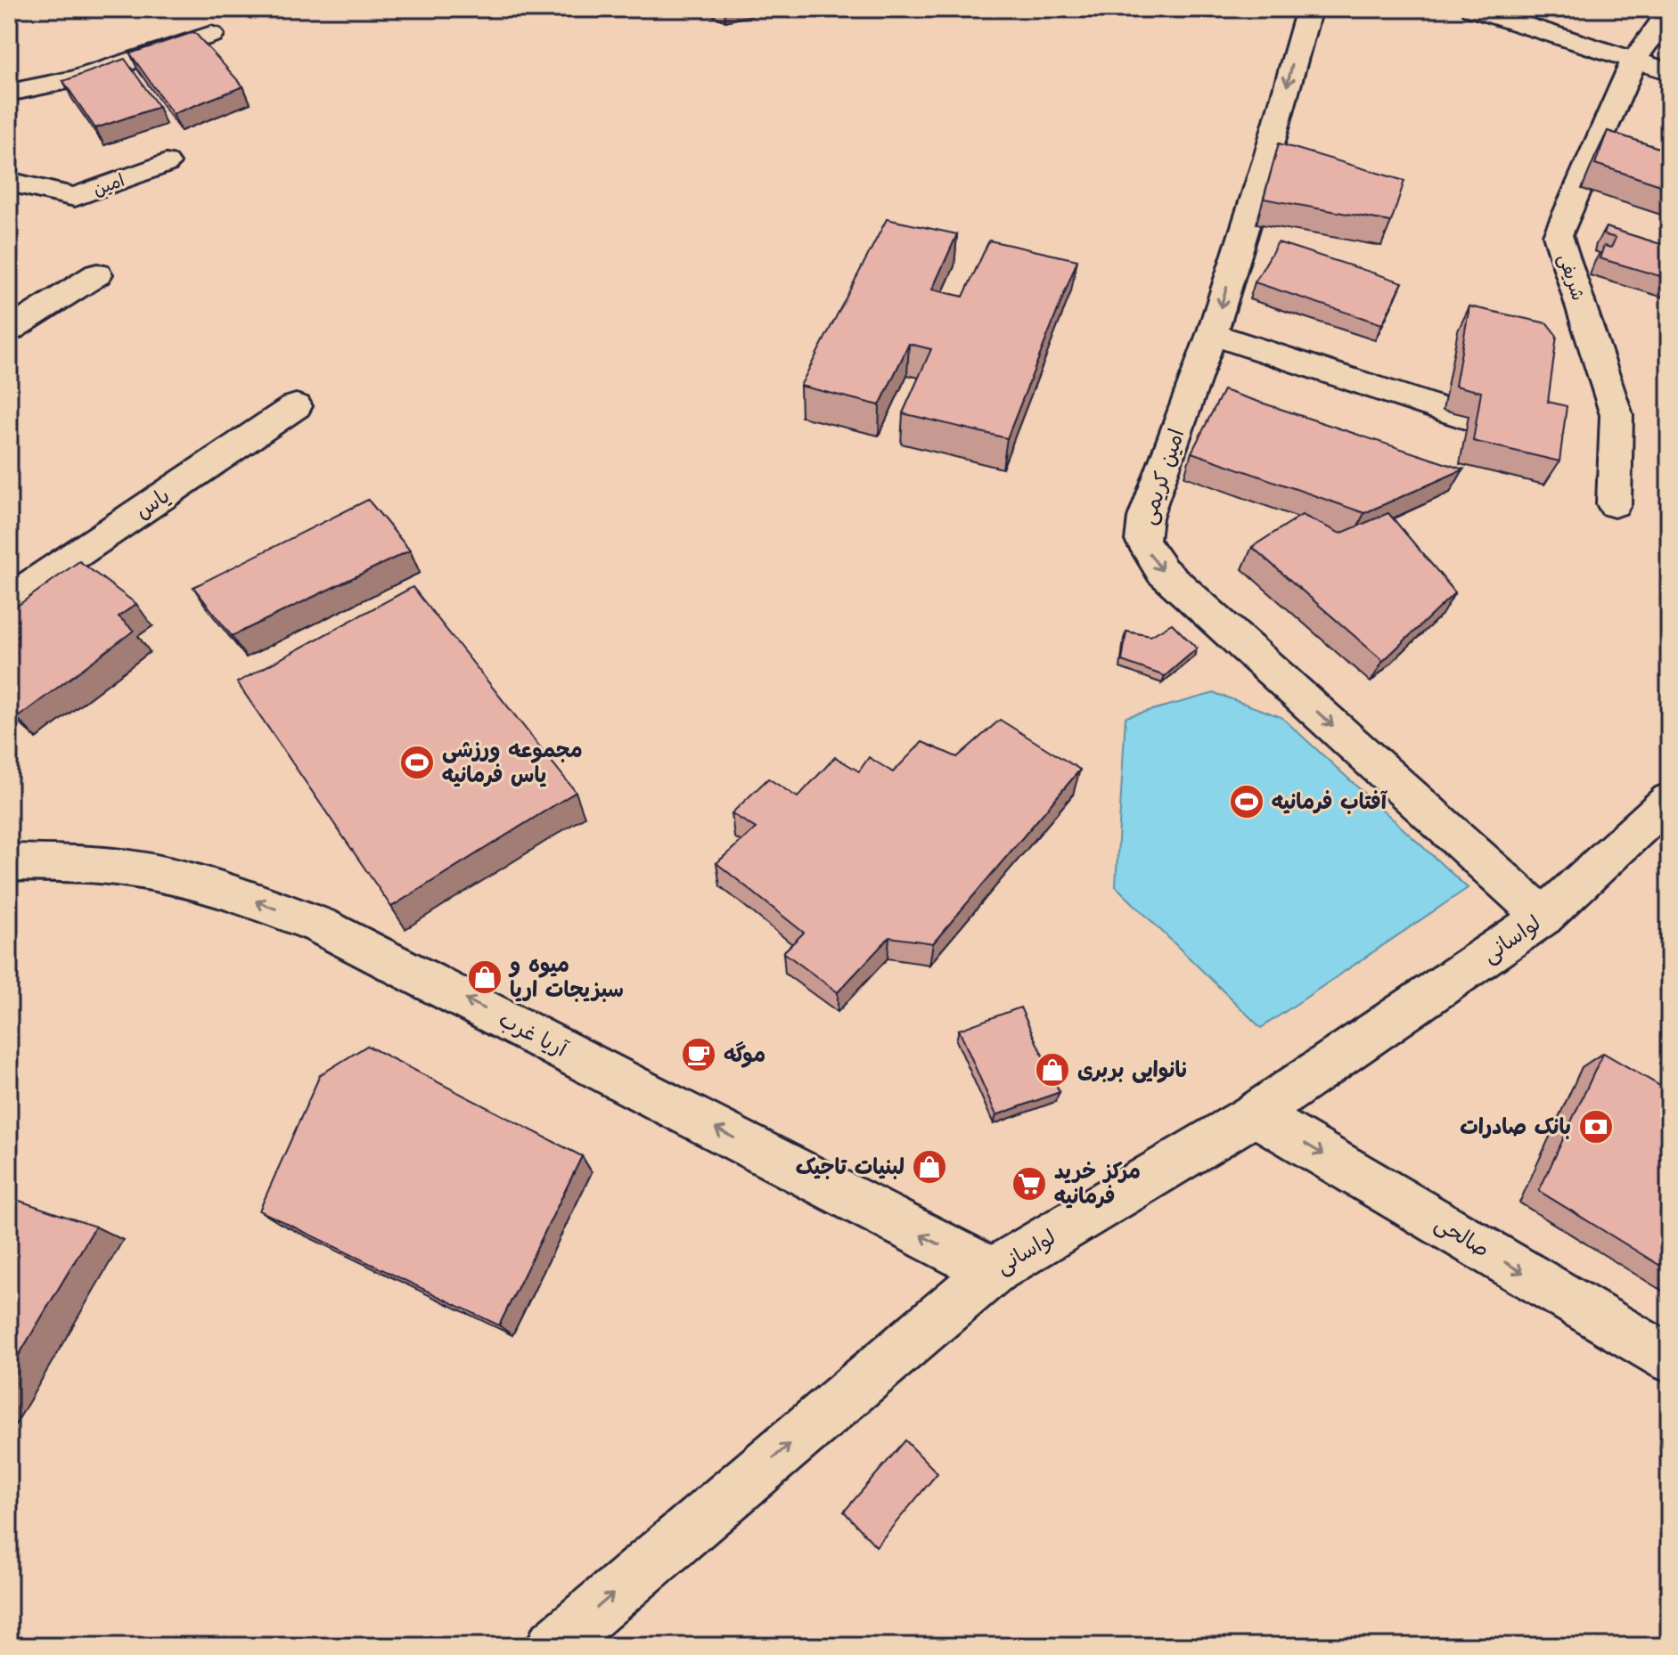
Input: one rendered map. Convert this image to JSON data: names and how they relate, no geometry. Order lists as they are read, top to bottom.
{
  "streets": {
    "street": [
      "امین",
      "شریفی",
      "امین کریمی",
      "یاس",
      "لواسانی",
      "آریا غرب",
      "صالحی"
    ]
  },
  "crossings": [
    ["امین کریمی", "لواسانی"],
    ["لواسانی", "آریا غرب"],
    ["لواسانی", "صالحی"]
  ],
  "one_way": [
    "امین کریمی",
    "لواسانی",
    "آریا غرب",
    "صالحی"
  ],
  "places": {
    "sports": ["مجموعه ورزشی یاس فرمانیه", "آفتاب فرمانیه"],
    "shop": ["میوه و سبزیجات اریا", "نانوایی بربری", "لبنیات تاجیک"],
    "cafe": ["موگه"],
    "bank": ["بانک صادرات"],
    "supermarket": ["مرکز خرید فرمانیه"]
  }
}
